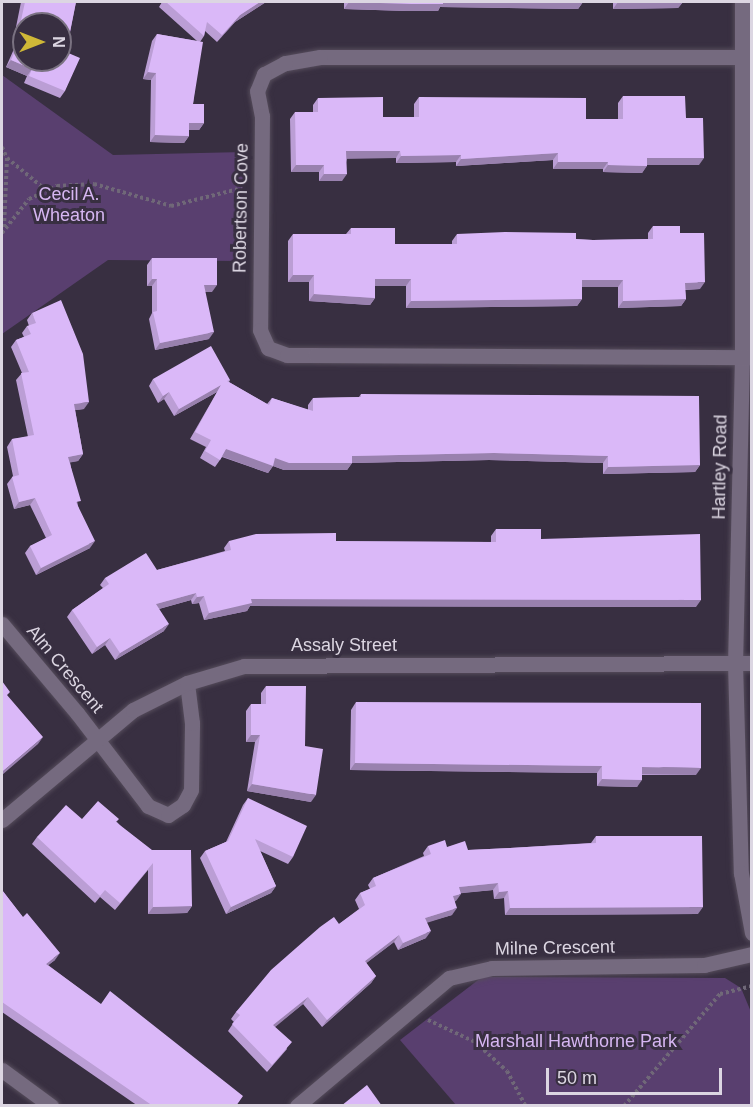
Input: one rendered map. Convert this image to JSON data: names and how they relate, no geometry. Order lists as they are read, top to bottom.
{
  "streets": {
    "street": [
      "Robertson Cove",
      "Hartley Road",
      "Assaly Street",
      "Alm Crescent",
      "Milne Crescent"
    ]
  },
  "crossings": [
    ["Robertson Cove", "Hartley Road"],
    ["Hartley Road", "Assaly Street"],
    ["Assaly Street", "Alm Crescent"]
  ],
  "parks": ["Cecil A. Wheaton", "Marshall Hawthorne Park"],
  "scale_bar": "50 m",
  "north": "right"
}
